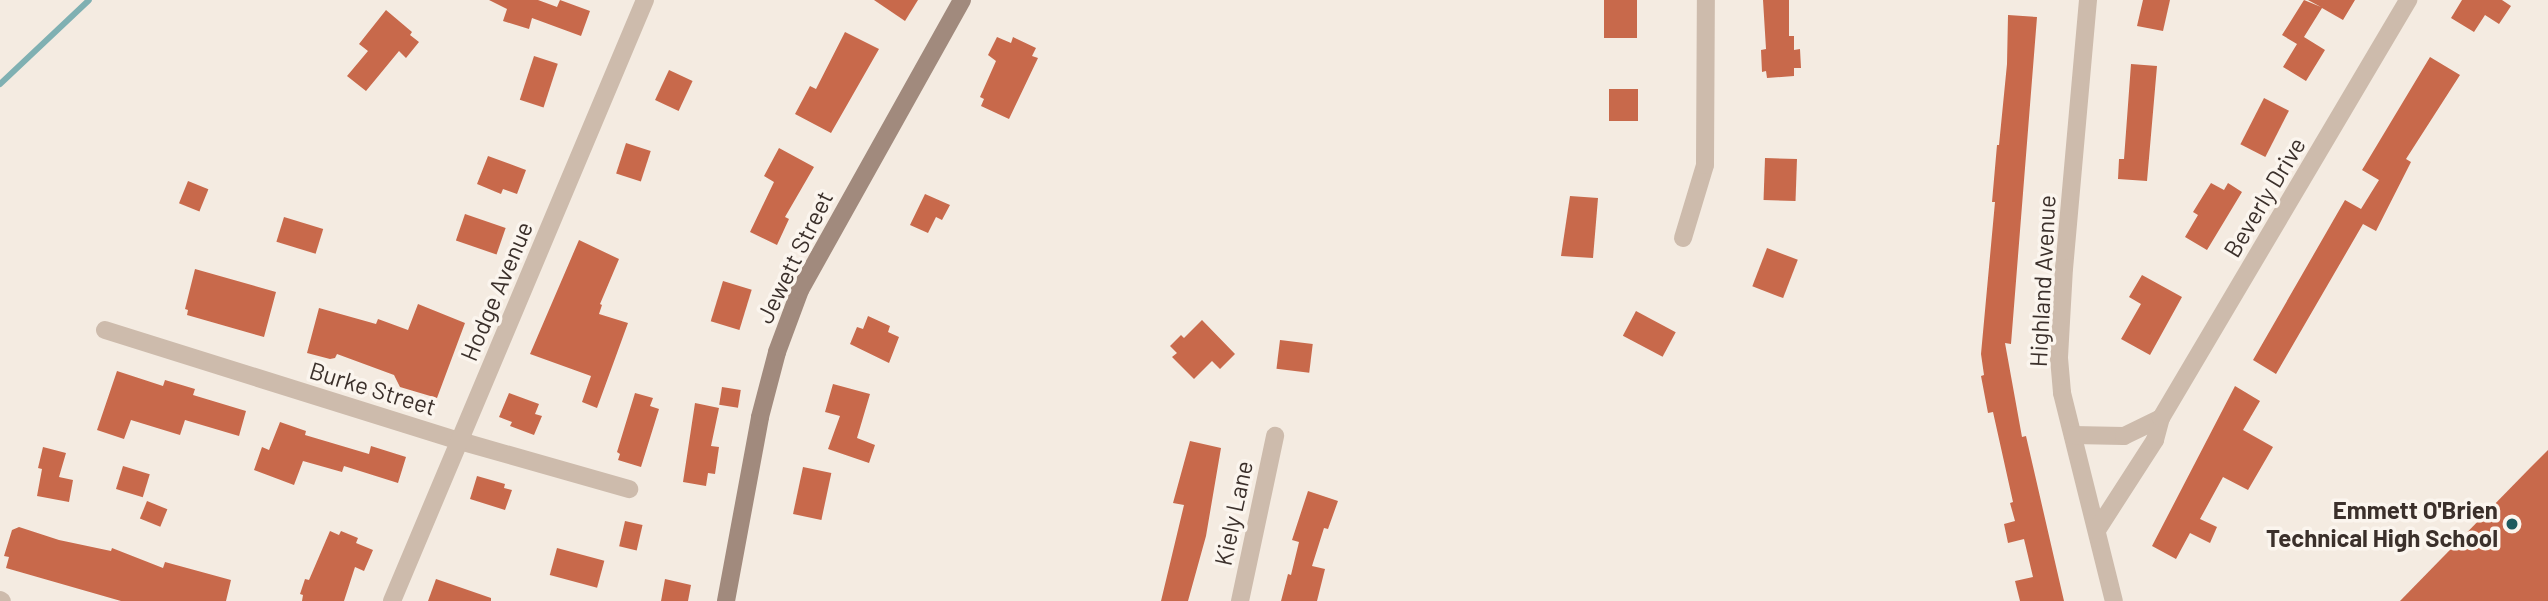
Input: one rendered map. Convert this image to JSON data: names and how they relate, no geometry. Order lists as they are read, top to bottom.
{
  "streets": {
    "street": [
      "Beverly Drive",
      "Jewett Street",
      "Highland Avenue",
      "Hodge Avenue",
      "Burke Street",
      "Kiely Lane"
    ]
  },
  "crossings": [
    ["Beverly Drive", "Highland Avenue"],
    ["Hodge Avenue", "Burke Street"]
  ],
  "places": ["Emmett O'Brien Technical High School"]
}
